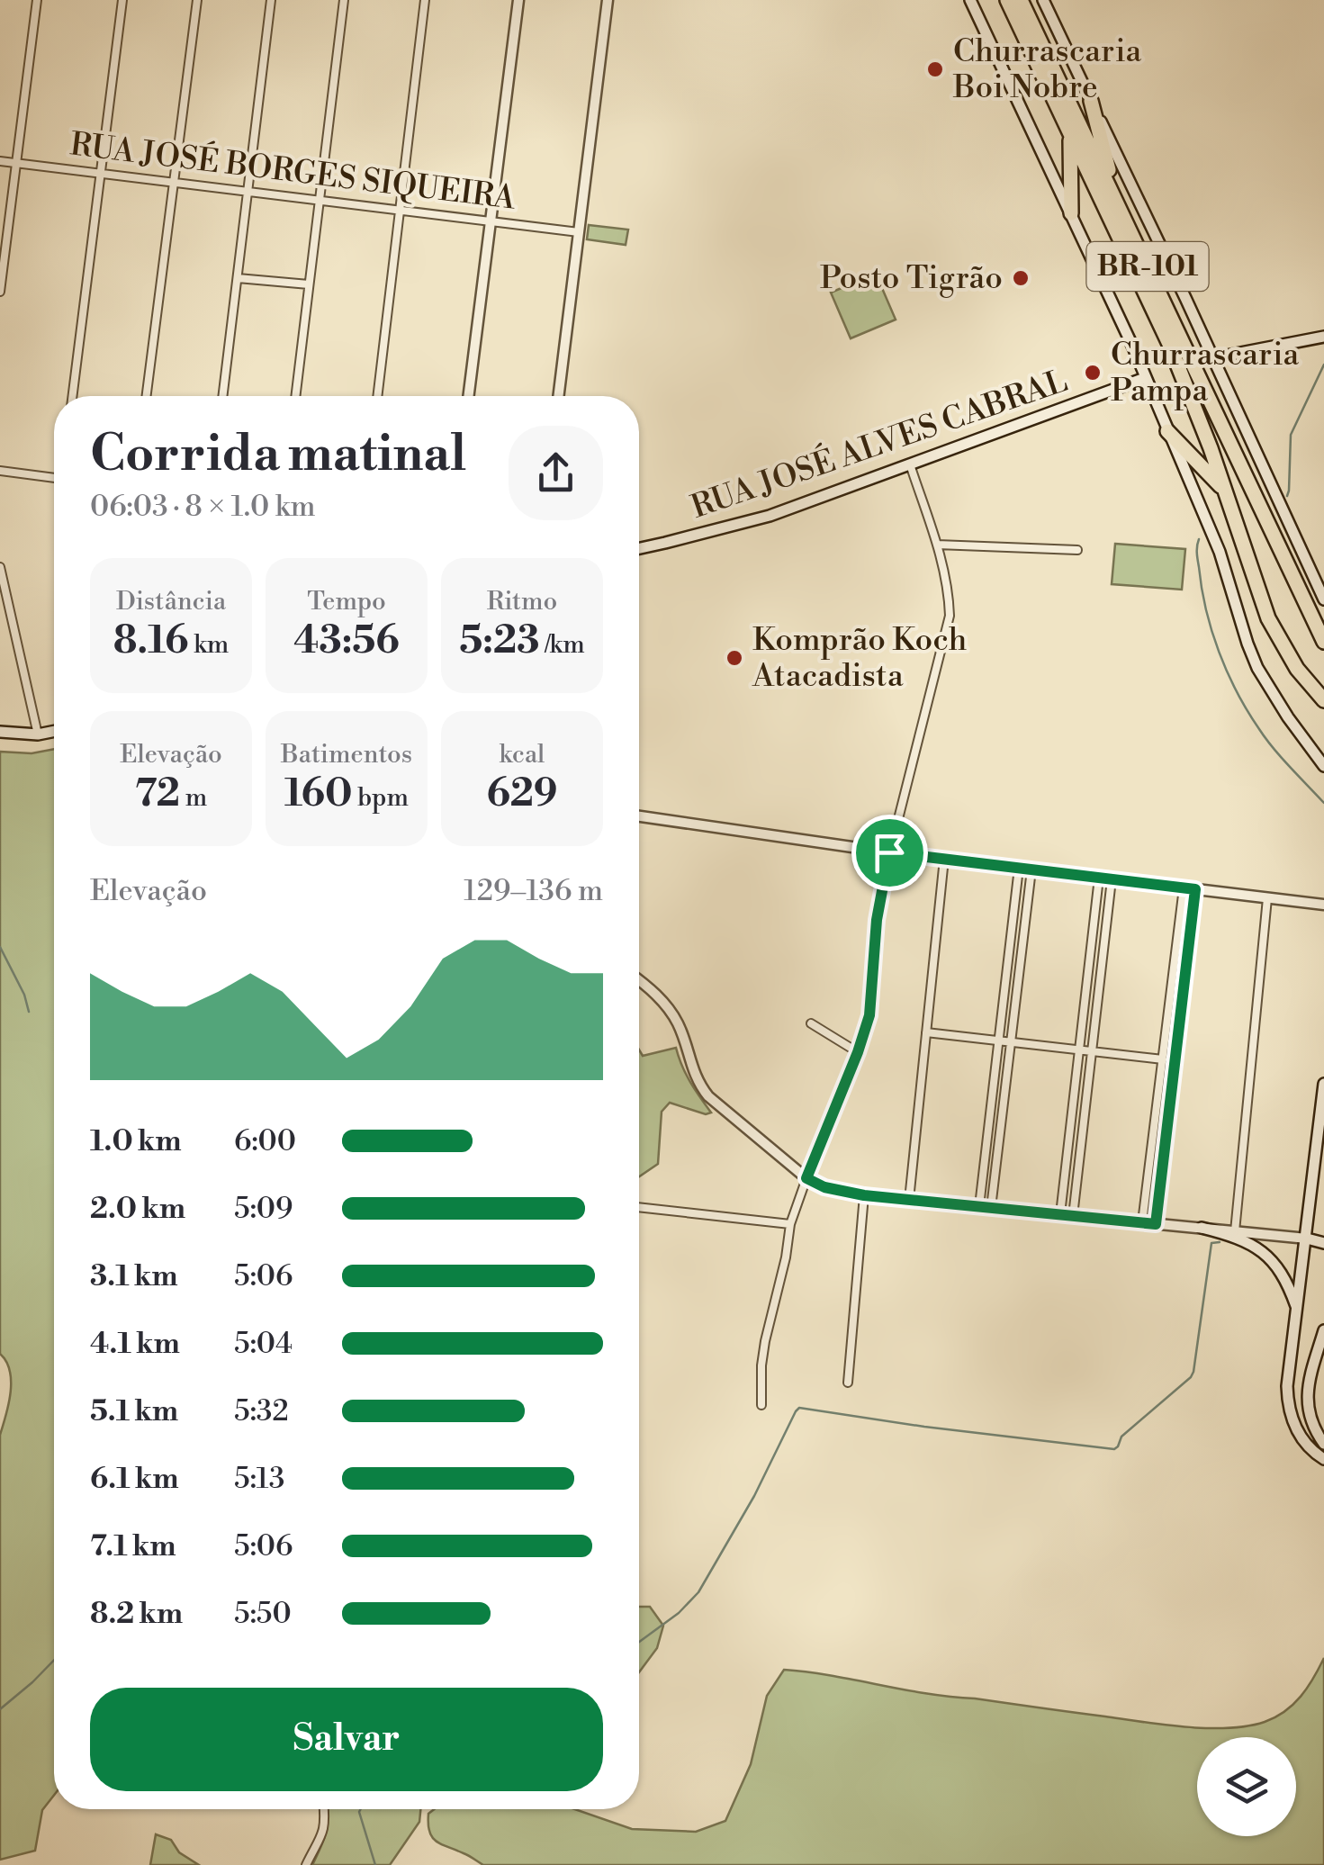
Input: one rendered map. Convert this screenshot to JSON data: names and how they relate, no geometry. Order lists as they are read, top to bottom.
{
  "streets": {
    "highway": ["BR-101"],
    "main road": ["RUA JOSÉ ALVES CABRAL"],
    "street": ["RUA JOSÉ BORGES SIQUEIRA"]
  },
  "places": [
    "Churrascaria Boi Nobre",
    "Posto Tigrão",
    "Churrascaria Pampa",
    "Komprão Koch Atacadista"
  ],
  "page": {
    "heading": ["Corrida matinal", "06:03 · 8 × 1.0 km"],
    "stats": [
      ["Distância", "8.16 km"],
      ["Tempo", "43:56"],
      ["Ritmo", "5:23 /km"],
      ["Elevação", "72 m"],
      ["Batimentos", "160 bpm"],
      ["kcal", "629"]
    ],
    "chart": ["Elevação", "129–136 m"],
    "list": [
      {
        "name": "1.0 km",
        "note": "6:00"
      },
      {
        "name": "2.0 km",
        "note": "5:09"
      },
      {
        "name": "3.1 km",
        "note": "5:06"
      },
      {
        "name": "4.1 km",
        "note": "5:04"
      },
      {
        "name": "5.1 km",
        "note": "5:32"
      },
      {
        "name": "6.1 km",
        "note": "5:13"
      },
      {
        "name": "7.1 km",
        "note": "5:06"
      },
      {
        "name": "8.2 km",
        "note": "5:50"
      }
    ],
    "buttons": "Salvar"
  }
}
